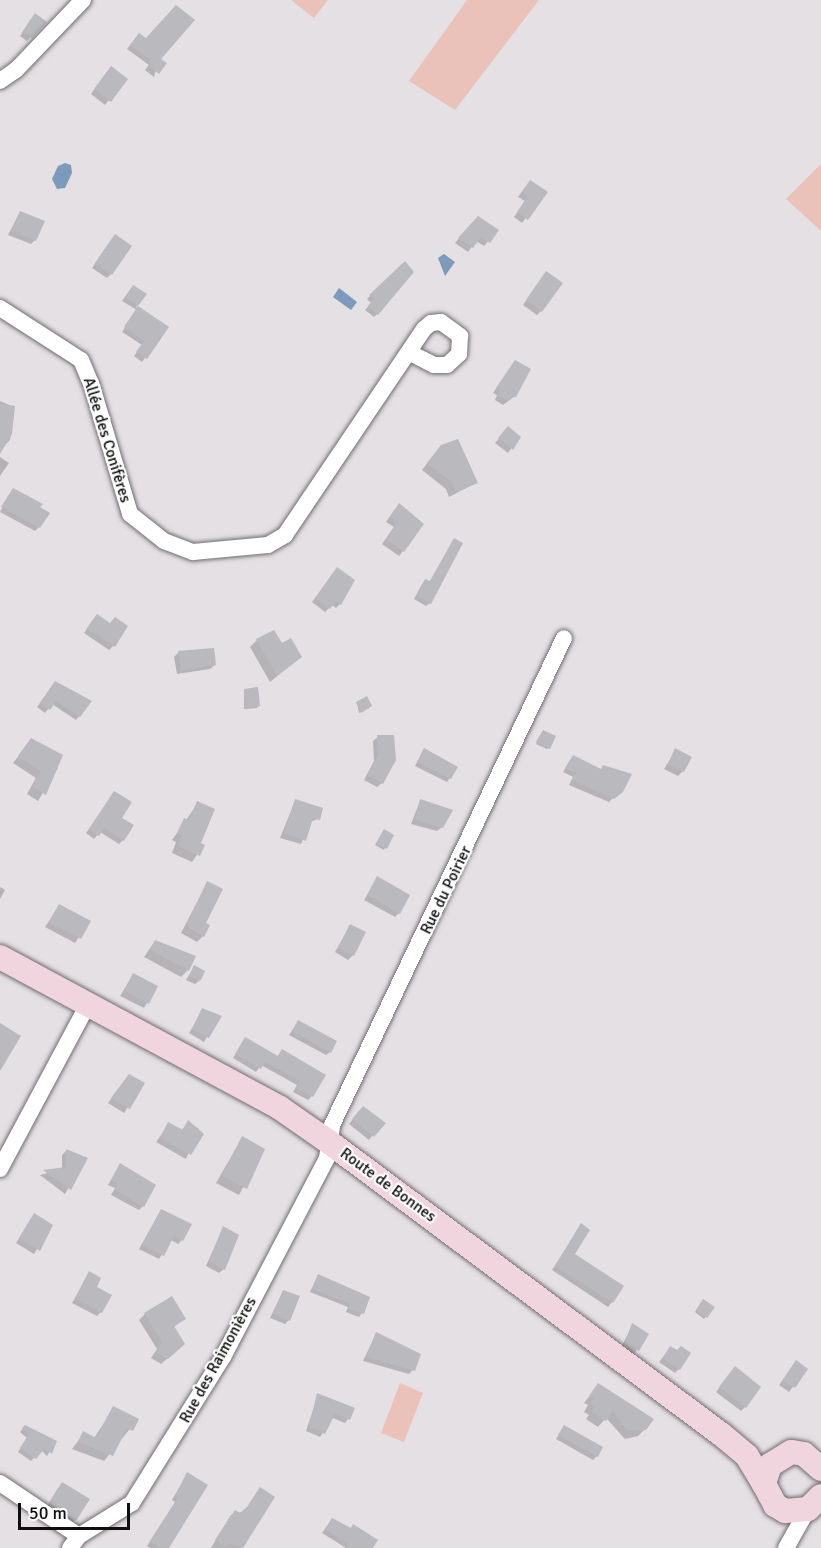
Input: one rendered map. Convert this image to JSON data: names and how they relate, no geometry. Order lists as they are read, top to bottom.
{
  "streets": {
    "street": [
      "Allée des Conifères",
      "Rue du Poirier",
      "Route de Bonnes",
      "Rue des Raimonières"
    ]
  },
  "crossings": [
    ["Rue du Poirier", "Route de Bonnes"],
    ["Rue du Poirier", "Rue des Raimonières"],
    ["Route de Bonnes", "Rue des Raimonières"]
  ],
  "scale_bar": "50 m"
}
